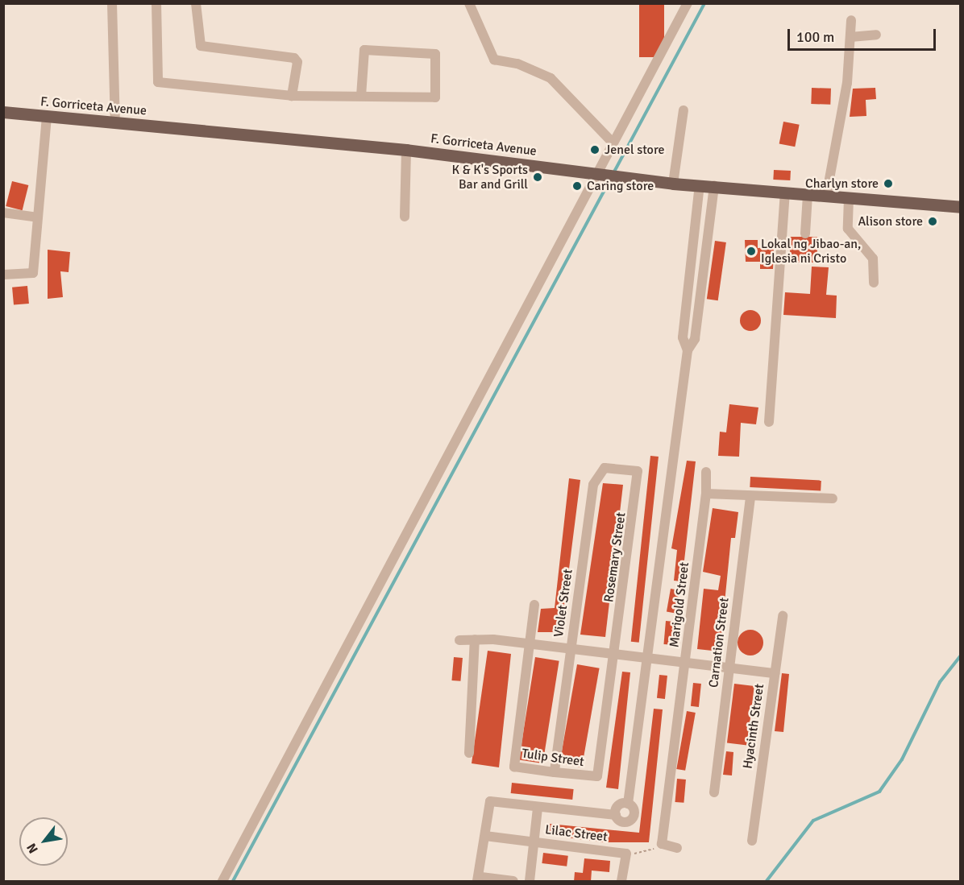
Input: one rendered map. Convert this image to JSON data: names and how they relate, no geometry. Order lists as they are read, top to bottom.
{
  "streets": {
    "main road": ["F. Gorriceta Avenue"],
    "street": [
      "Rosemary Street",
      "Violet Street",
      "Marigold Street",
      "Carnation Street",
      "Hyacinth Street",
      "Tulip Street",
      "Lilac Street"
    ]
  },
  "crossings": [
    ["Rosemary Street", "Violet Street"],
    ["Rosemary Street", "Tulip Street"],
    ["Violet Street", "Tulip Street"]
  ],
  "places": [
    "Jenel store",
    "K & K's Sports Bar and Grill",
    "Charlyn store",
    "Caring store",
    "Alison store",
    "Lokal ng Jibao-an, Iglesia ni Cristo"
  ],
  "scale_bar": "100 m",
  "north": "bottom left"
}
